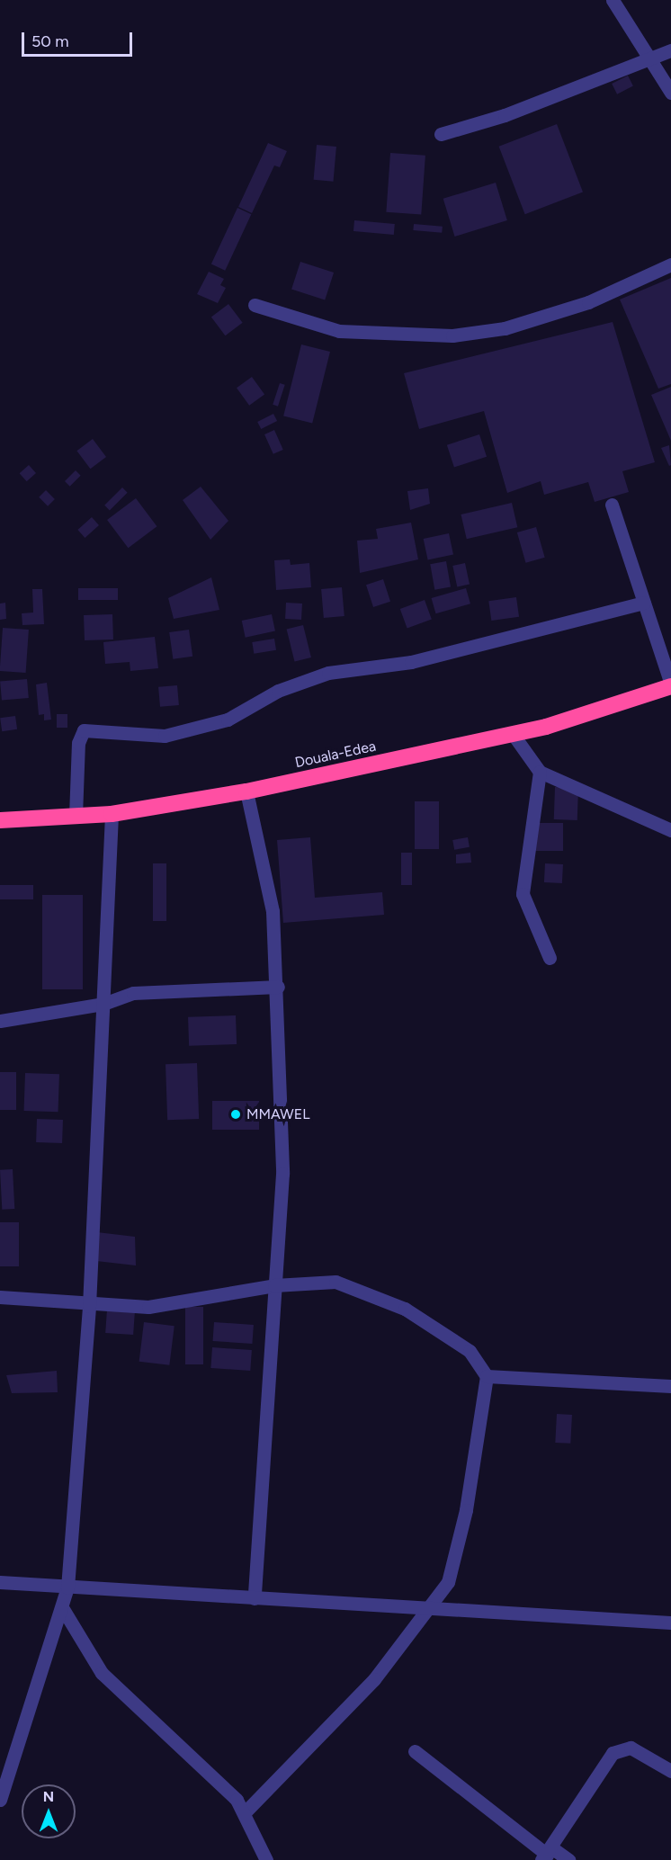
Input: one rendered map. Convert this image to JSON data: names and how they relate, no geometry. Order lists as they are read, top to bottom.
{
  "streets": {
    "highway": ["Douala-Edea"]
  },
  "places": ["MMAWEL"],
  "scale_bar": "50 m",
  "north": "top"
}
